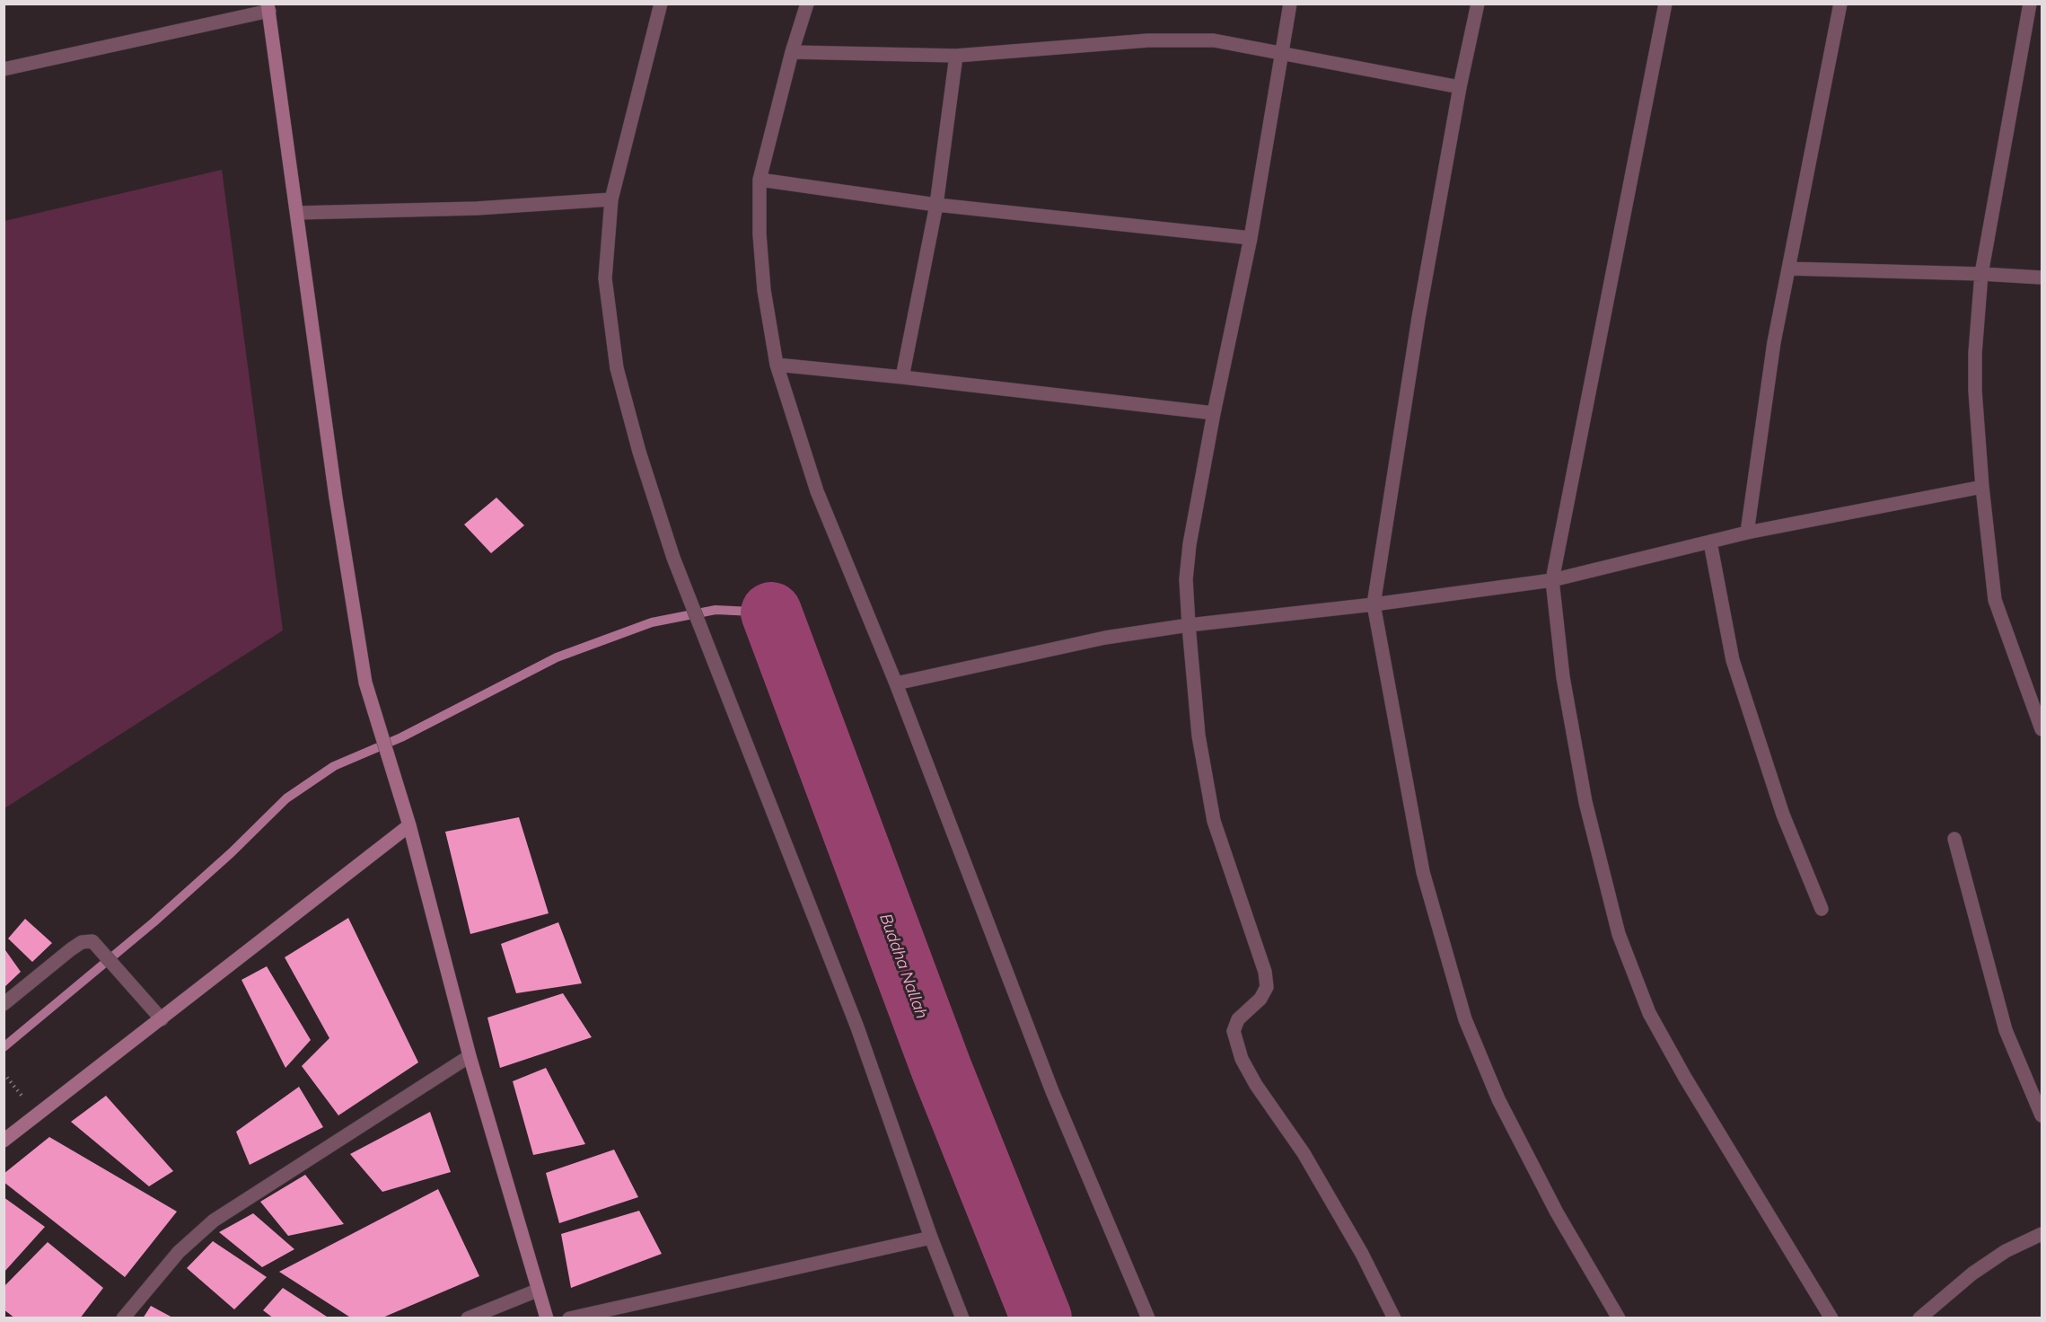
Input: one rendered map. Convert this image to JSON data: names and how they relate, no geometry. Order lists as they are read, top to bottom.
{
  "water": ["Buddha Nallah"]
}
